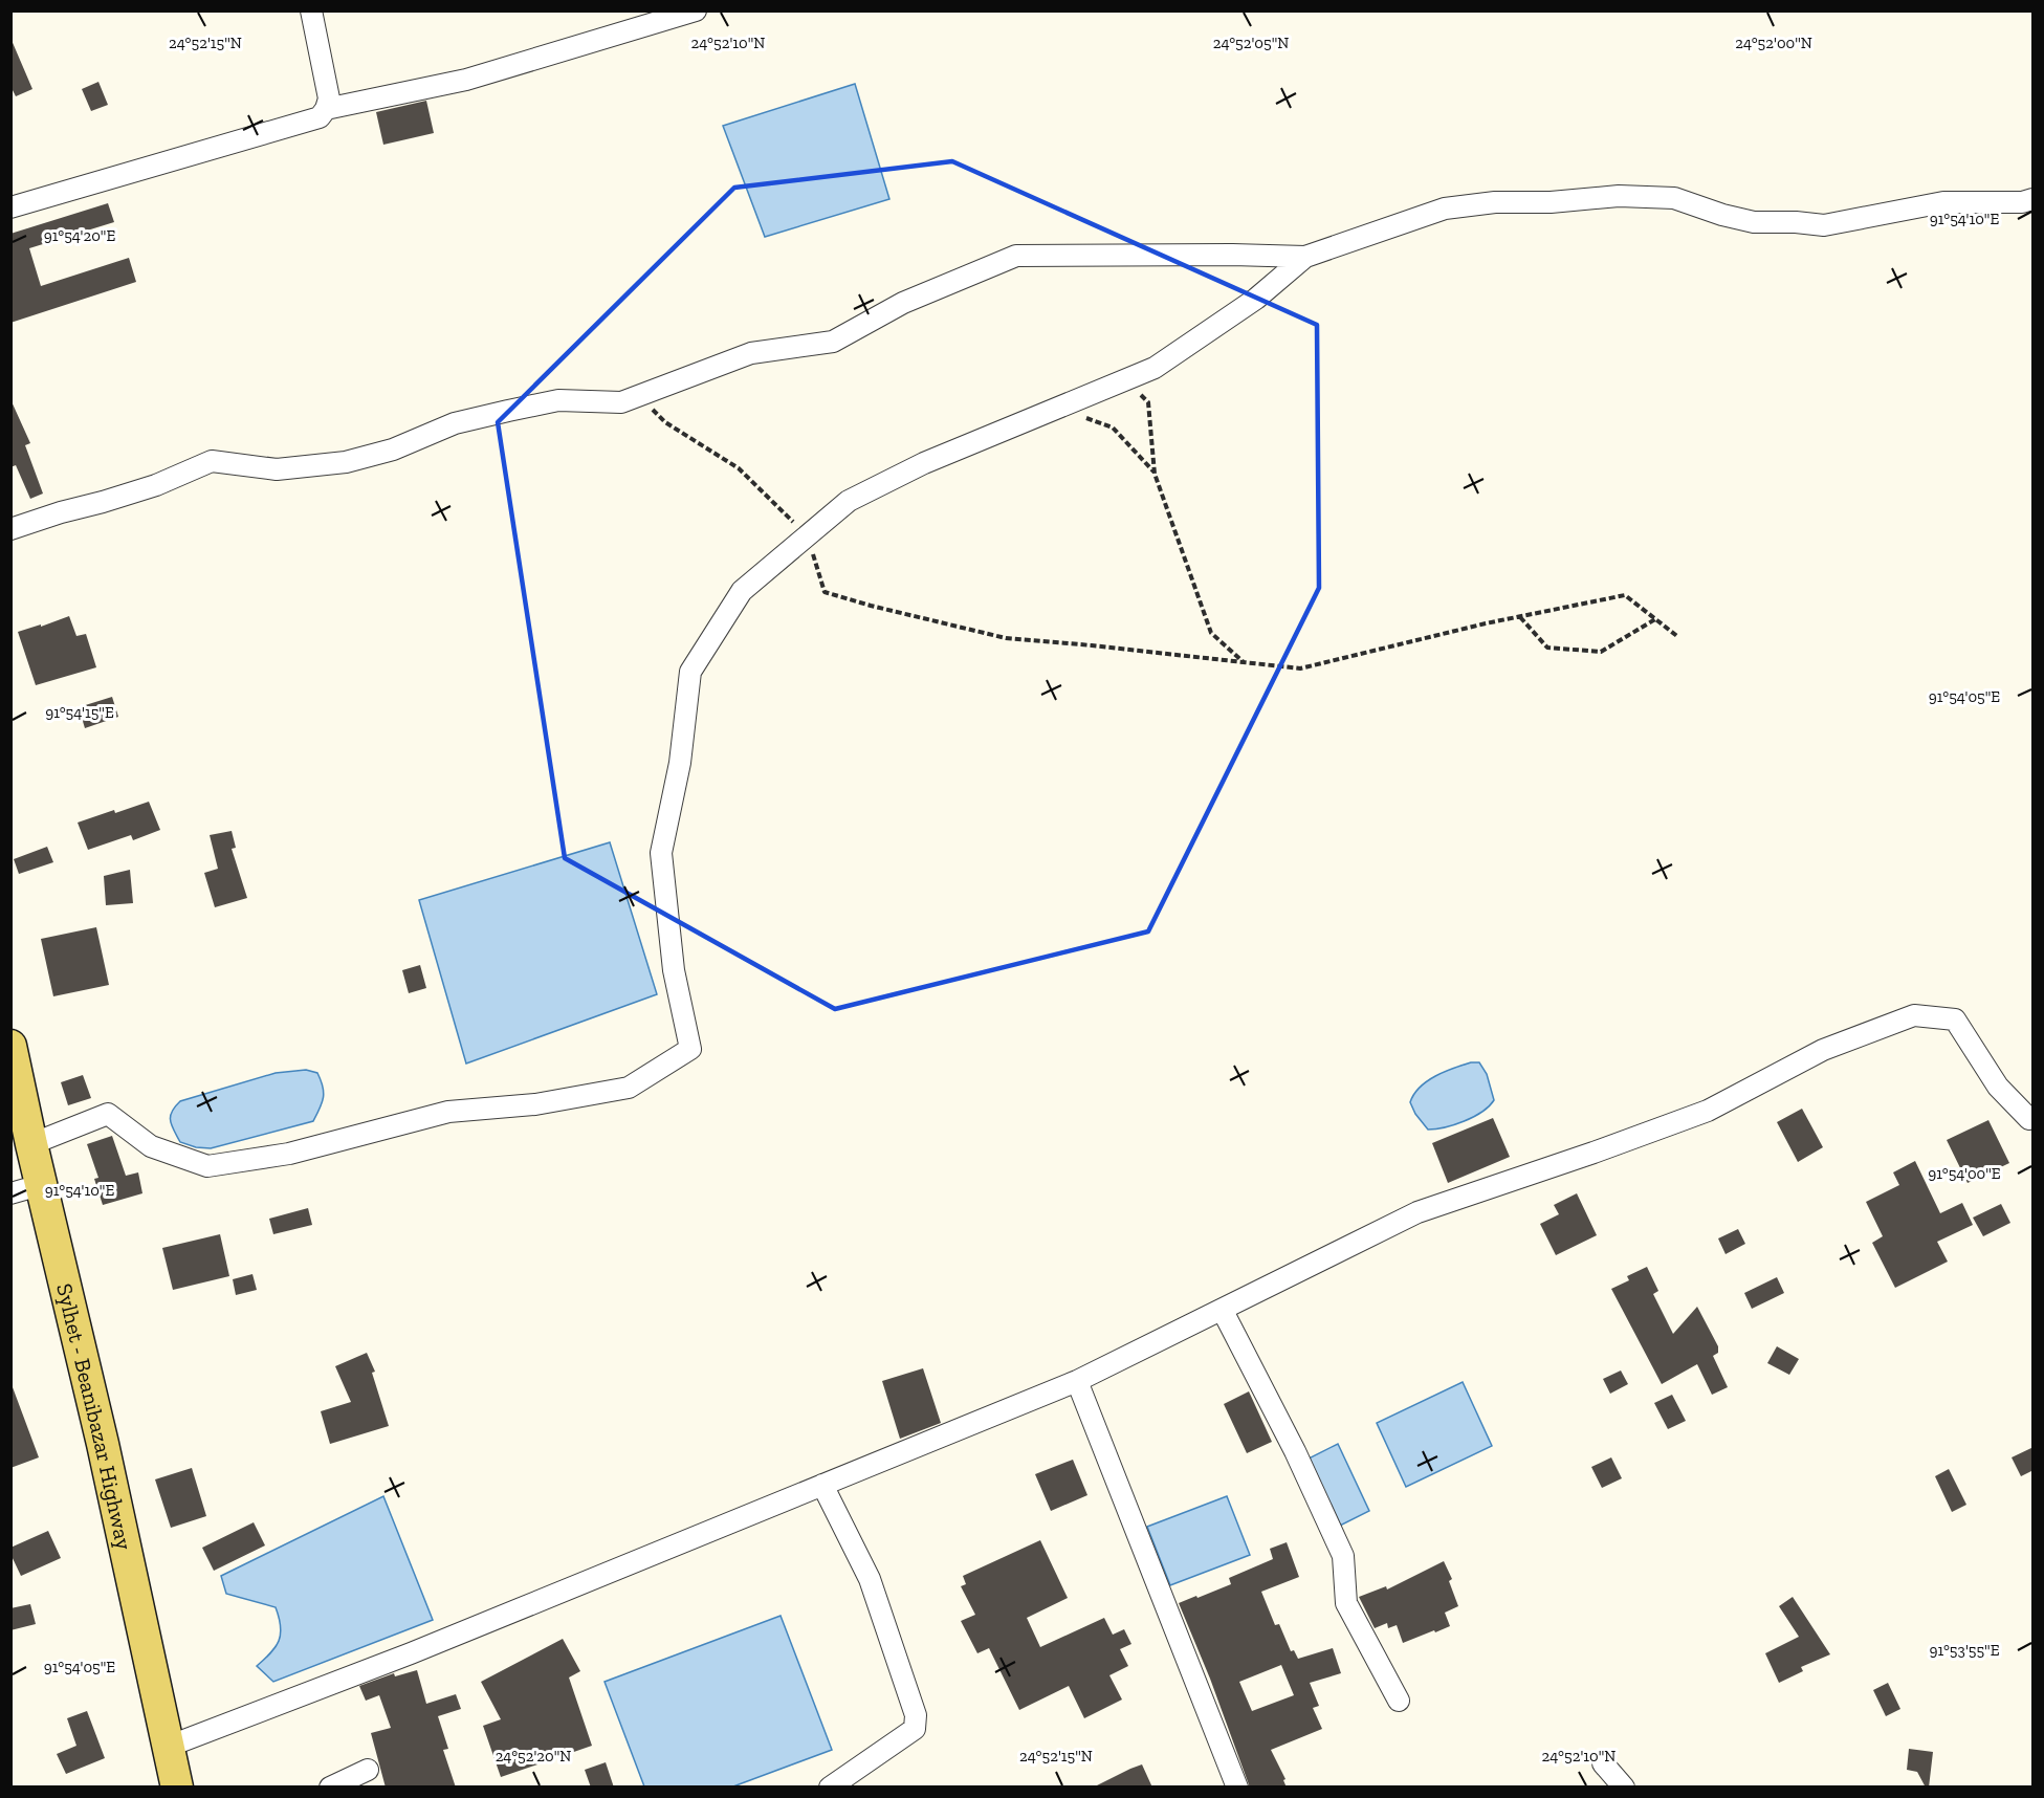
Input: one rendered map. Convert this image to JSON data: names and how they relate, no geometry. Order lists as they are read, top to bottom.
{
  "streets": {
    "main road": ["Sylhet - Beanibazar Highway"]
  },
  "coordinates": [
    "24°52'15\"N",
    "24°52'10\"N",
    "24°52'00\"N",
    "24°52'05\"N",
    "91°54'10\"E",
    "91°54'20\"E",
    "91°54'05\"E",
    "91°54'15\"E",
    "91°54'00\"E",
    "91°53'55\"E",
    "24°52'20\"N"
  ]
}
